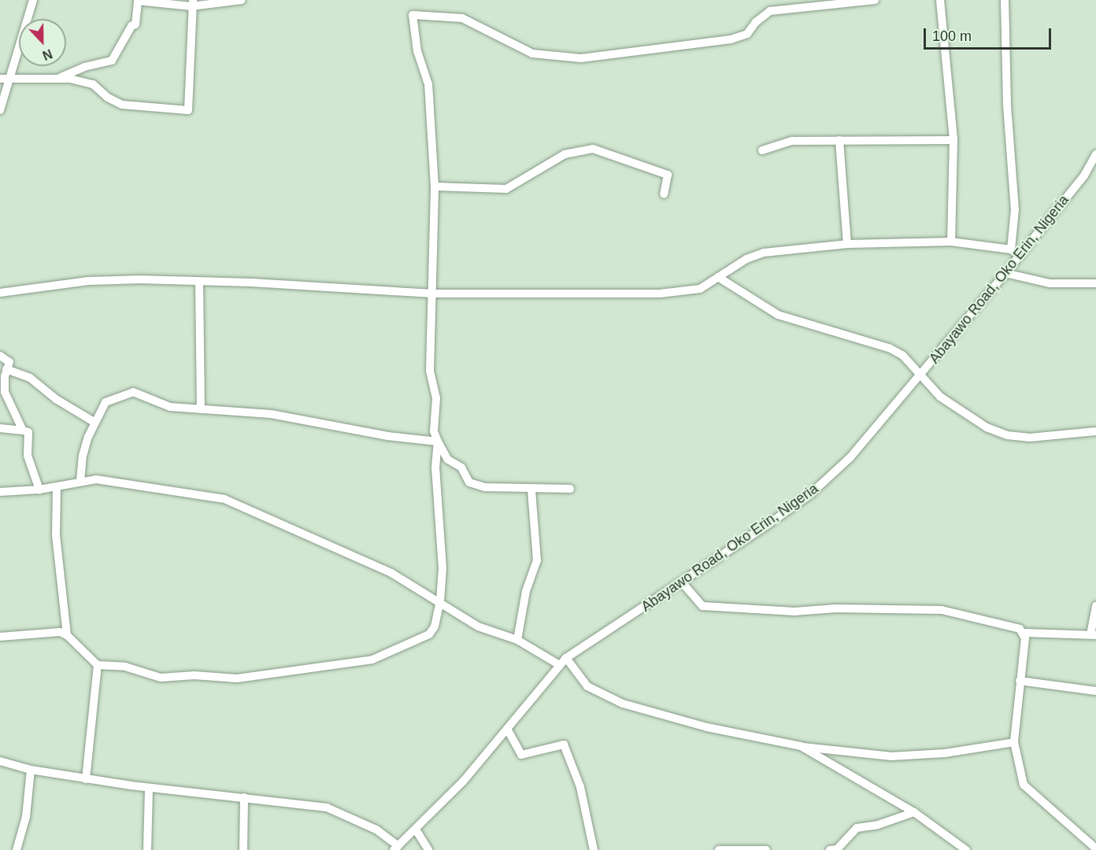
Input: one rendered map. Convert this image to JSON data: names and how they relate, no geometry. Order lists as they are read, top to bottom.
{
  "streets": {
    "street": ["Abayawo Road, Oko Erin, Nigeria"]
  },
  "scale_bar": "100 m",
  "north": "bottom"
}
